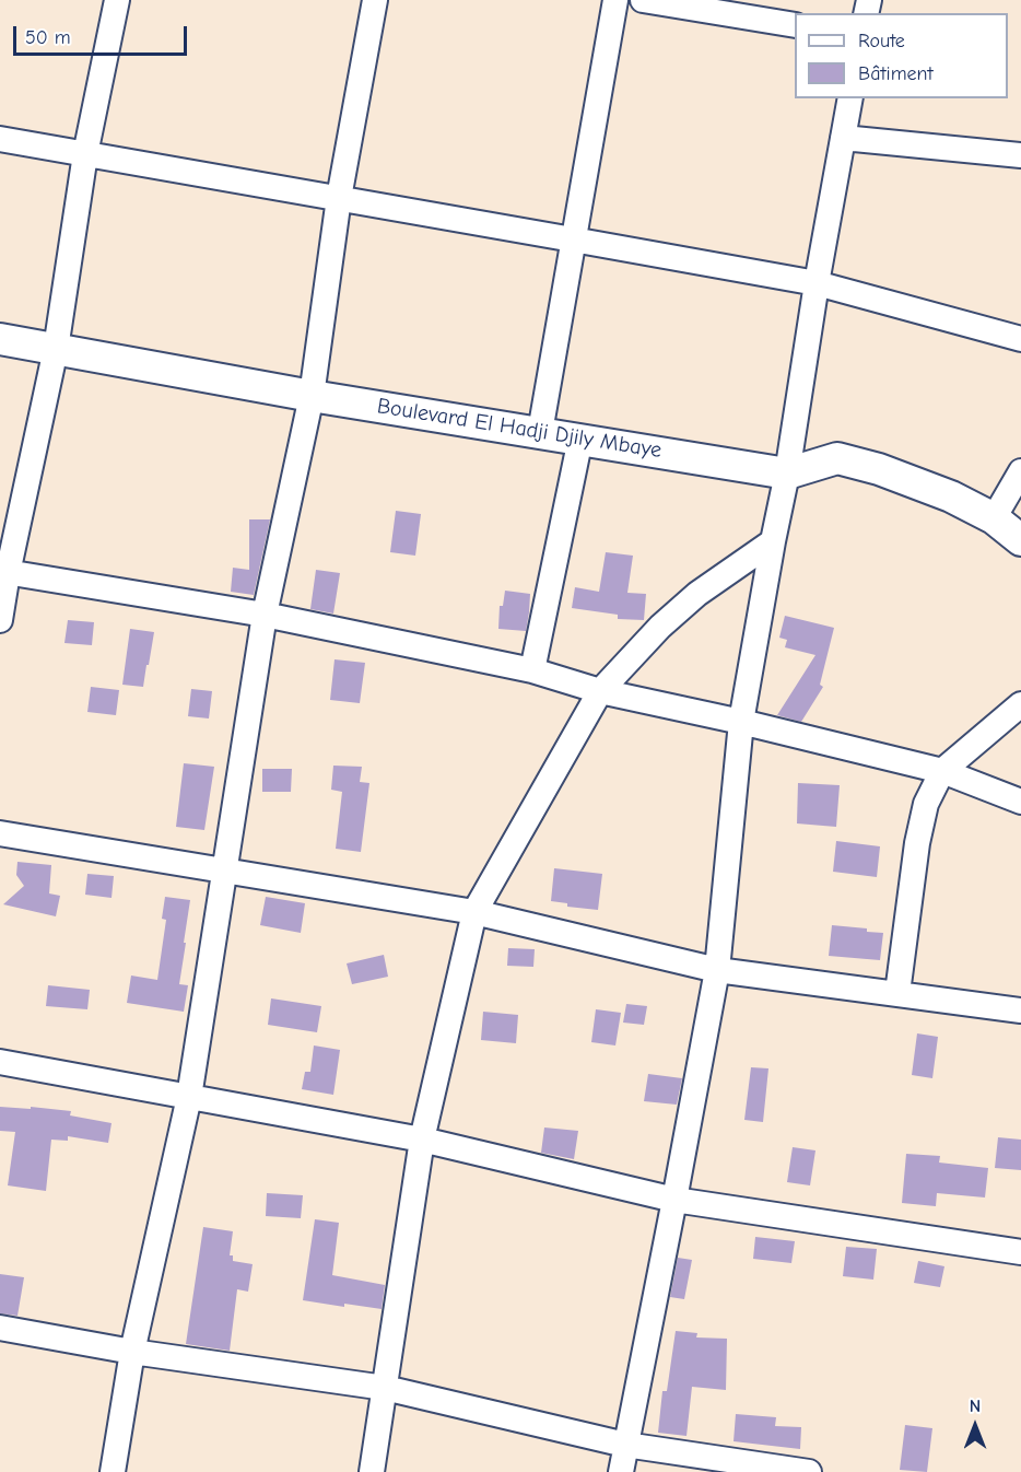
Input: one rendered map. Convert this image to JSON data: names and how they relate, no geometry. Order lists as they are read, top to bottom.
{
  "streets": {
    "main road": ["Boulevard El Hadji Djily Mbaye"]
  },
  "legend": ["Route", "Bâtiment"],
  "scale_bar": "50 m",
  "north": "top"
}
